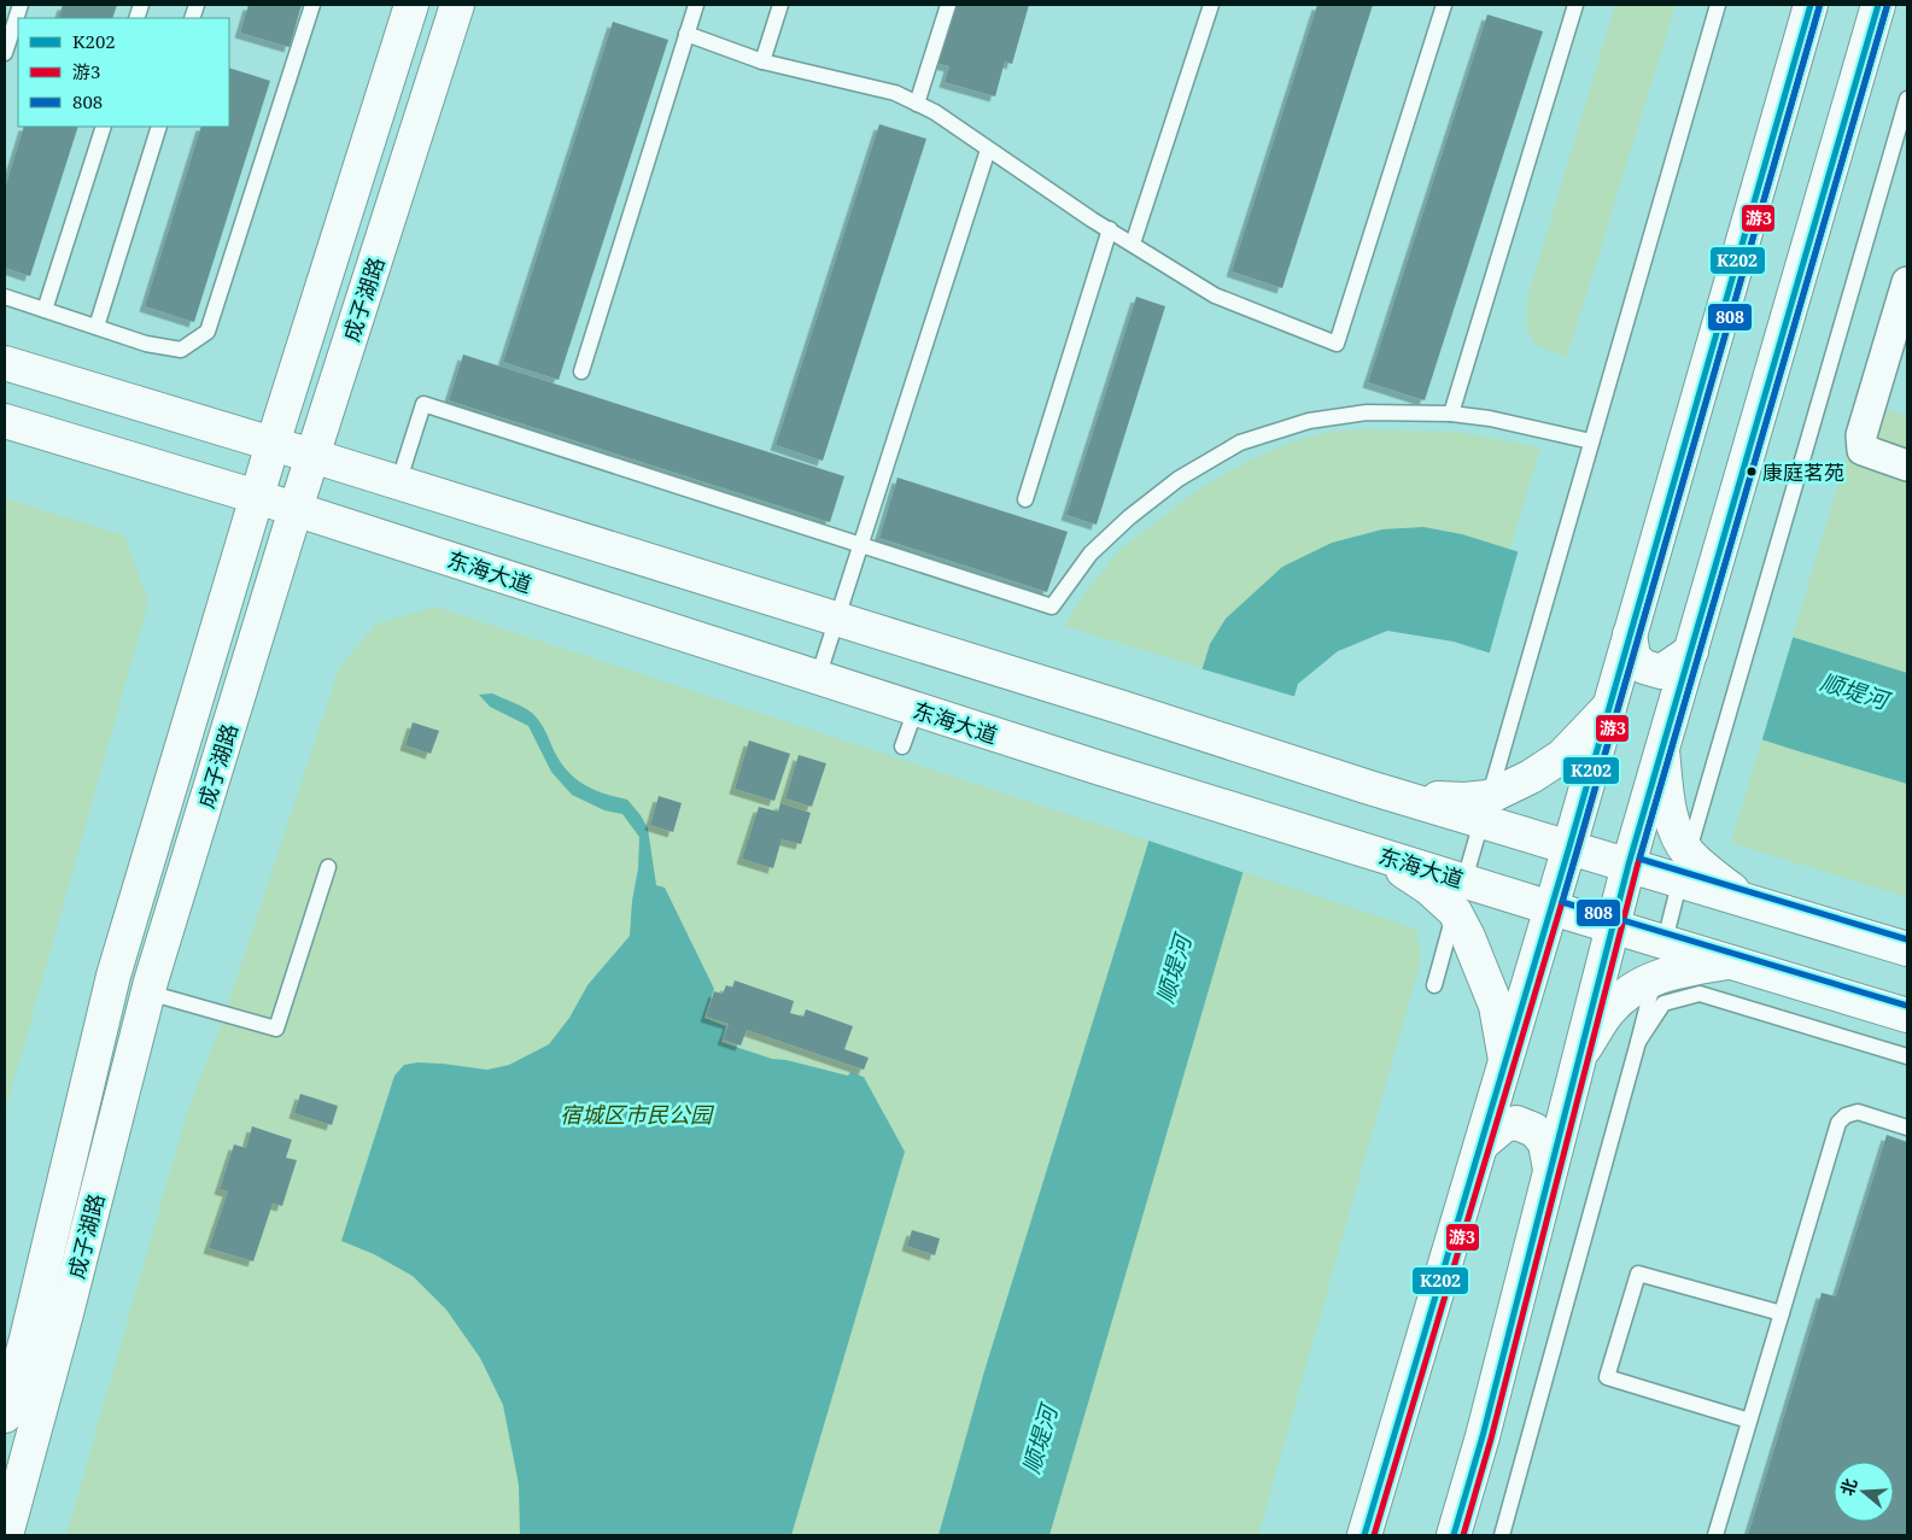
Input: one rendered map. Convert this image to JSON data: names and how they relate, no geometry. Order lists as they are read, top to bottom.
{
  "streets": {
    "street": ["成子湖路", "东海大道"]
  },
  "crossings": [
    ["成子湖路", "东海大道"]
  ],
  "water": ["顺堤河"],
  "parks": ["宿城区市民公园"],
  "places": ["康庭茗苑"],
  "lines": ["transit line K202", "transit line 游3", "transit line 808"],
  "legend": ["K202", "游3", "808"],
  "north": "left"
}
